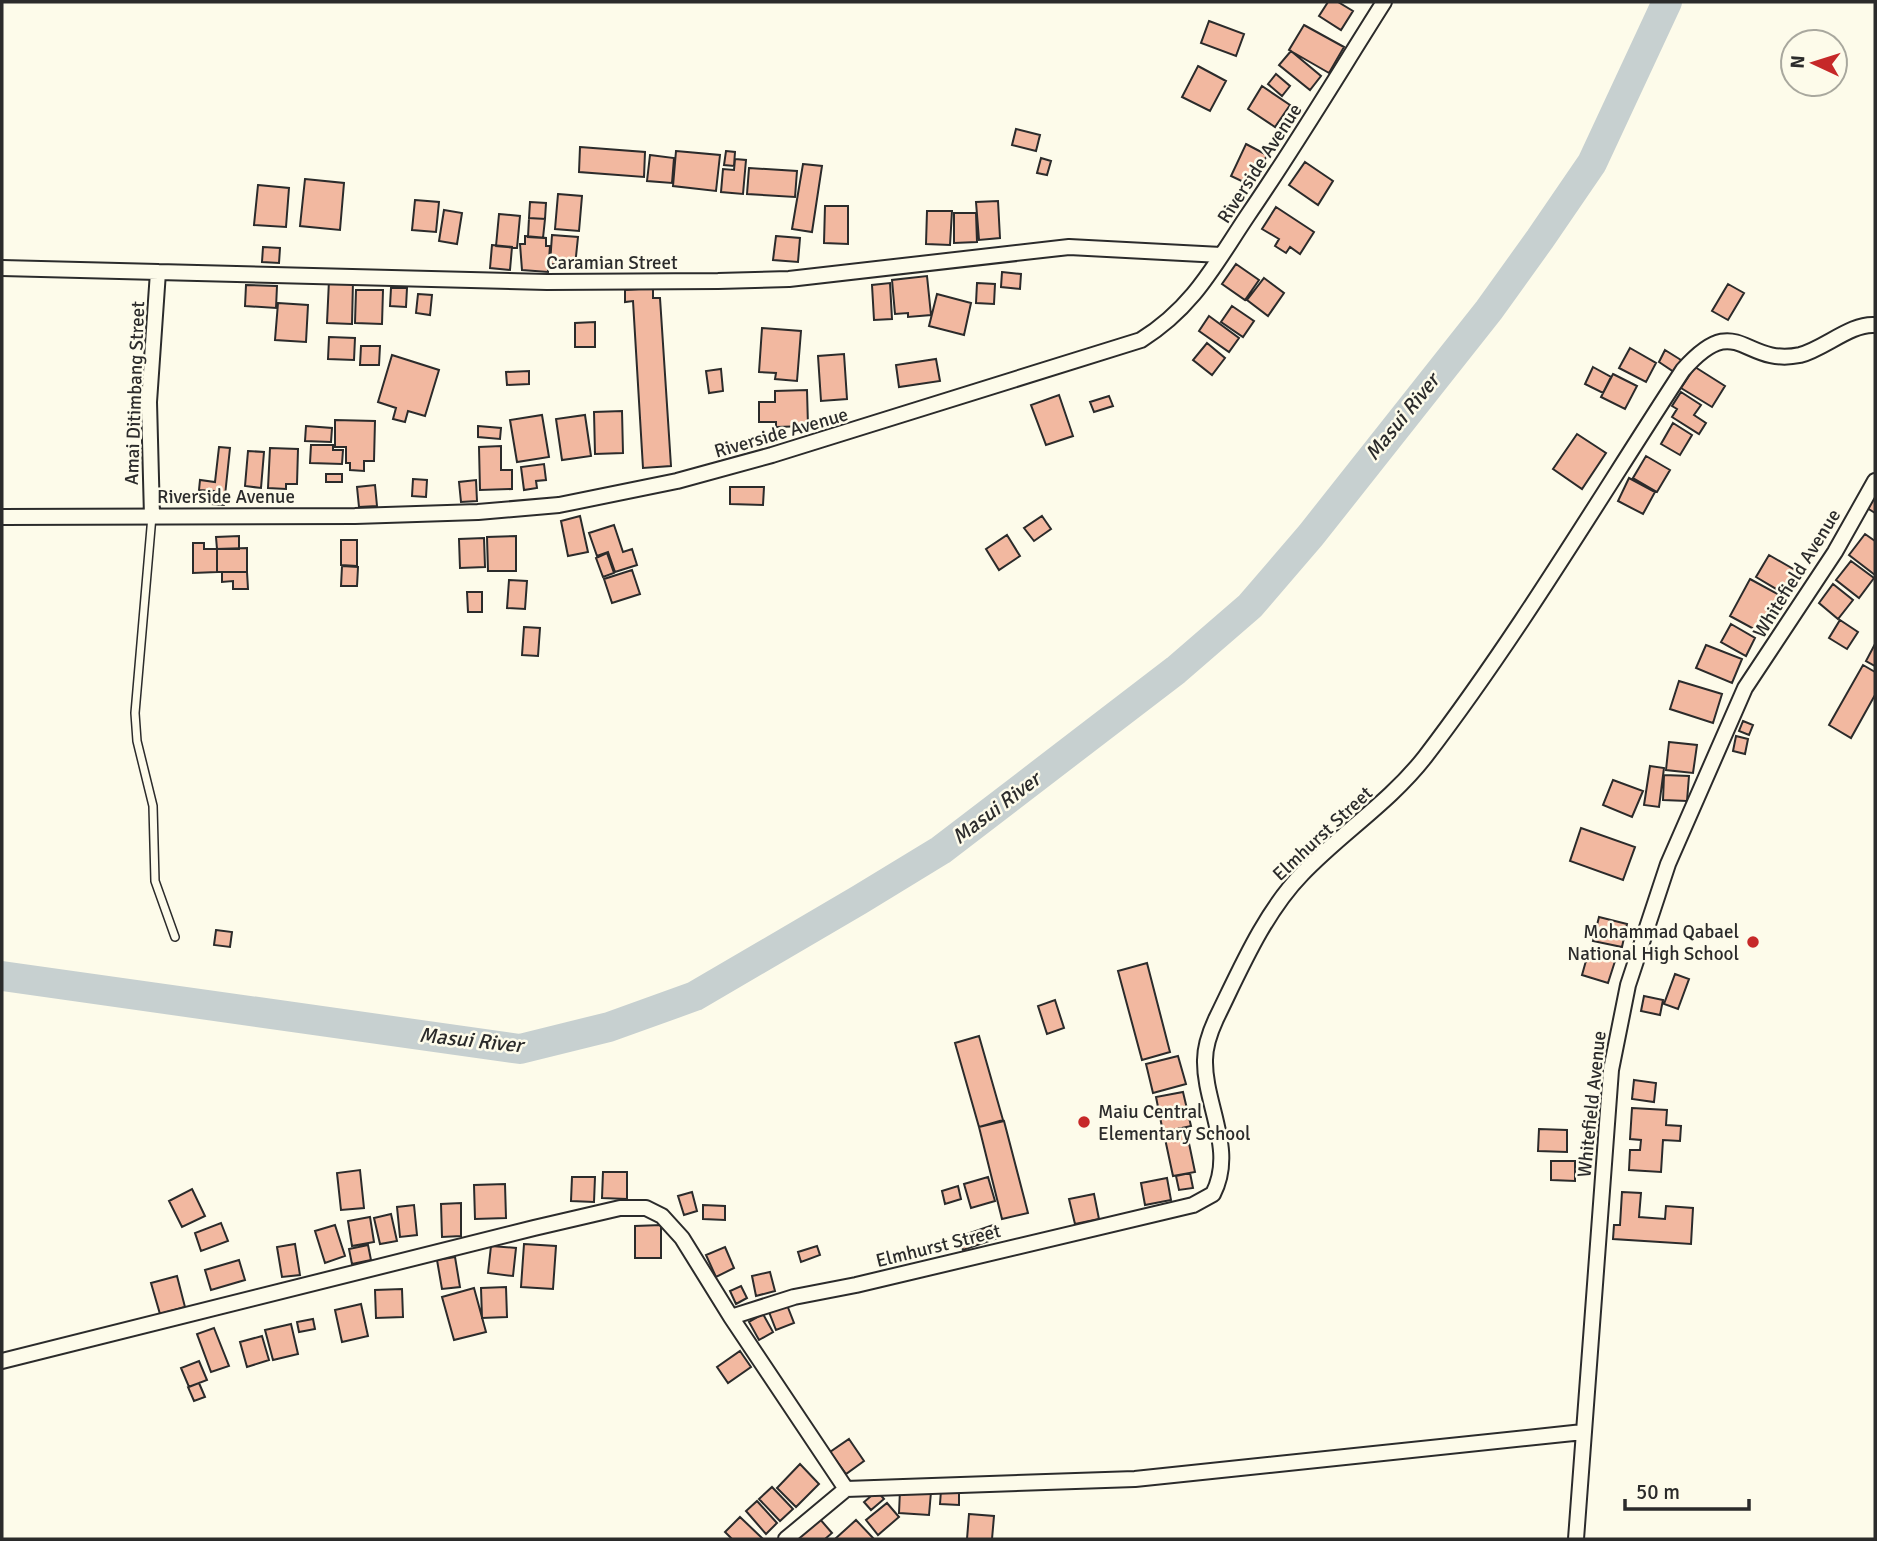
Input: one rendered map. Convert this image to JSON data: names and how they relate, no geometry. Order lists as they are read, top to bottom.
{
  "streets": {
    "street": [
      "Riverside Avenue",
      "Caramian Street",
      "Amai Ditimbang Street",
      "Whitefield Avenue",
      "Elmhurst Street"
    ]
  },
  "crossings": [
    ["Riverside Avenue", "Caramian Street"],
    ["Riverside Avenue", "Amai Ditimbang Street"],
    ["Caramian Street", "Amai Ditimbang Street"]
  ],
  "water": ["Masui River"],
  "places": ["Mohammad Qabael National High School", "Maiu Central Elementary School"],
  "scale_bar": "50 m",
  "north": "left"
}
